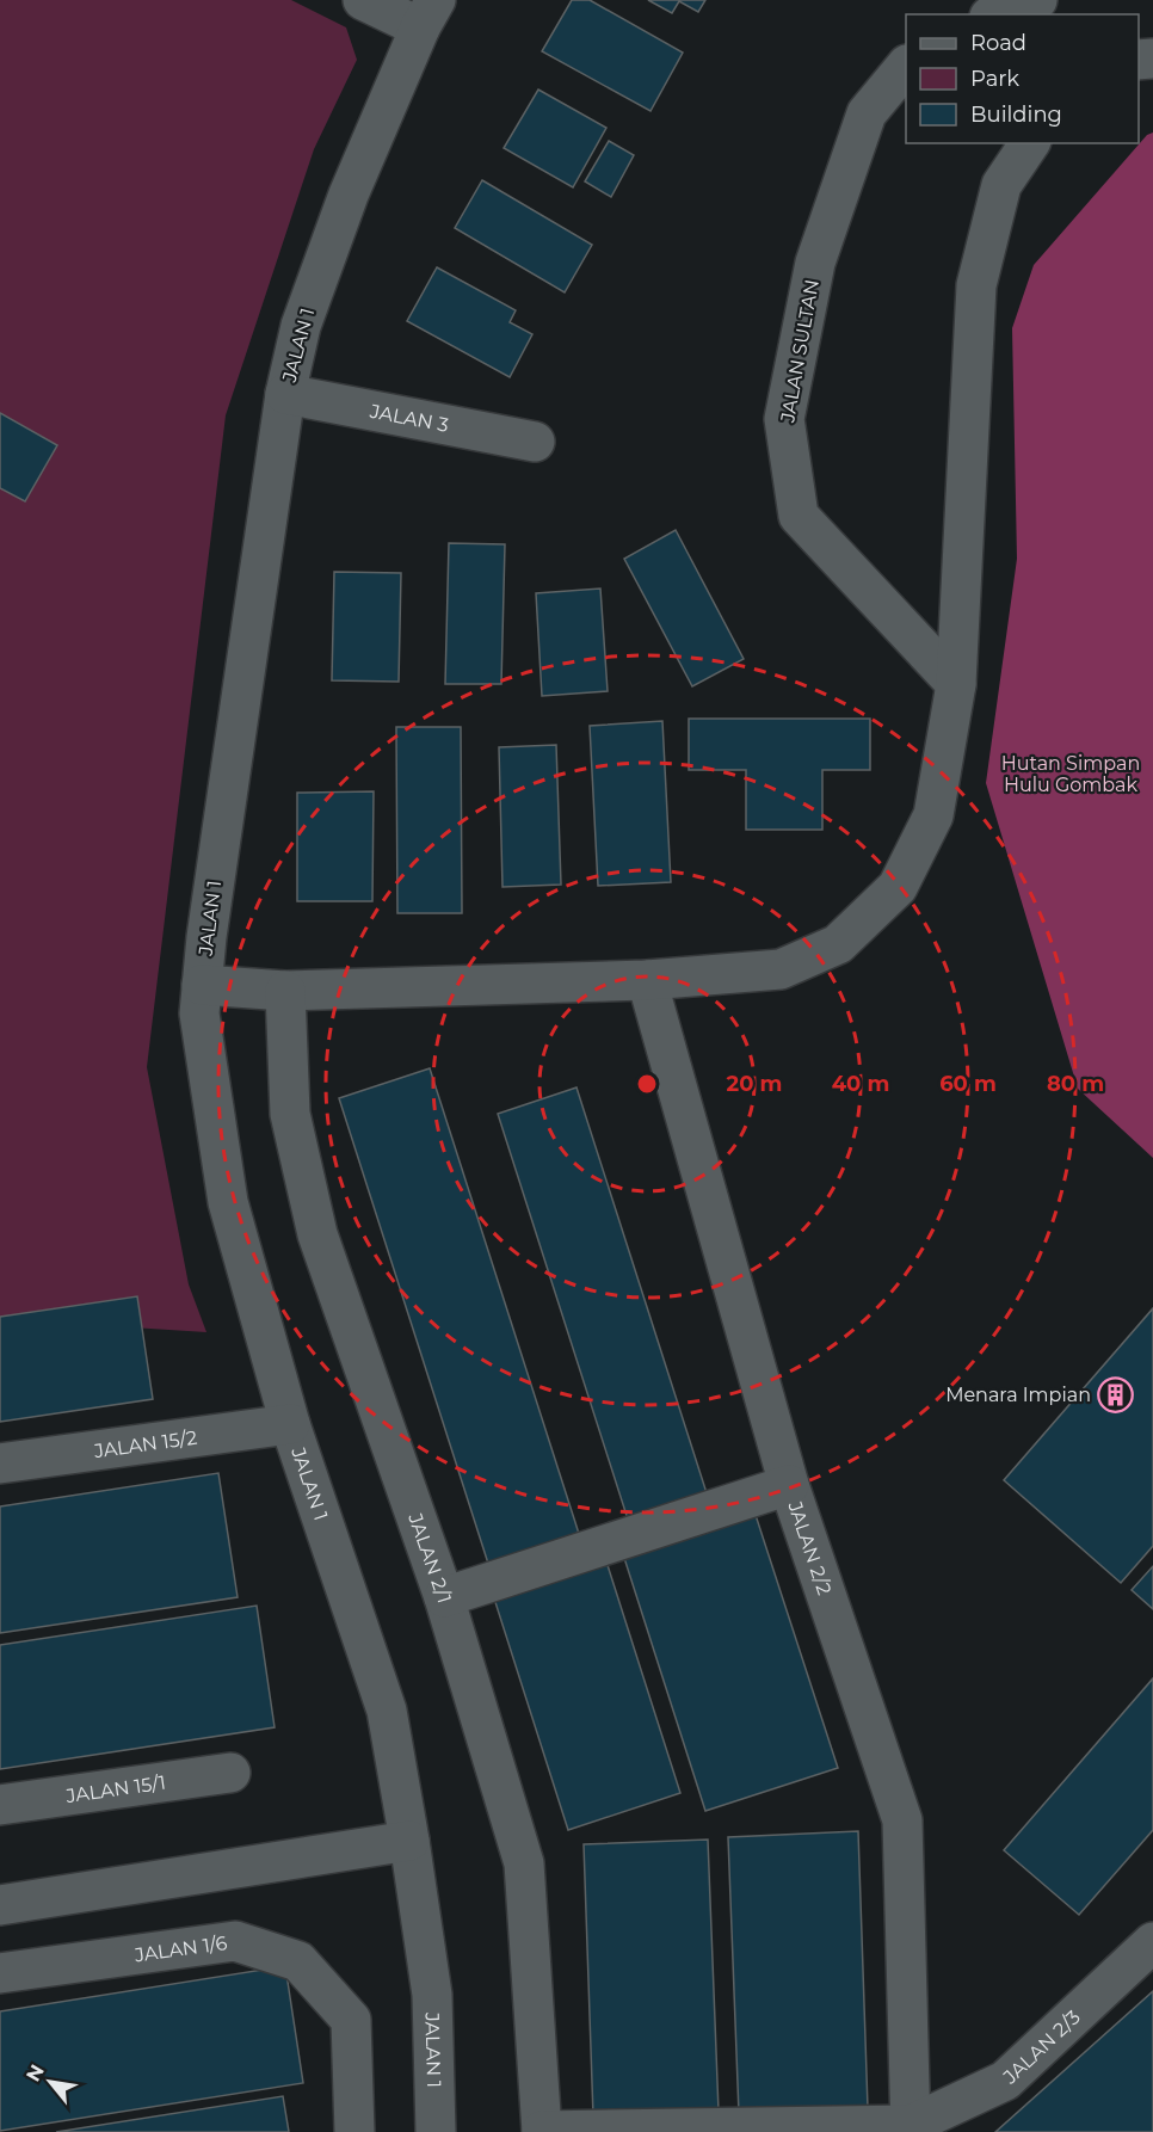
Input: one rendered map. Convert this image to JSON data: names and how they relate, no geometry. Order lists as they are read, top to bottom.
{
  "streets": {
    "street": [
      "JALAN 1",
      "JALAN SULTAN",
      "JALAN 3",
      "JALAN 15/2",
      "JALAN 2/2",
      "JALAN 2/1",
      "JALAN 15/1",
      "JALAN 1/6",
      "JALAN 2/3"
    ]
  },
  "crossings": [
    ["JALAN 1", "JALAN 3"],
    ["JALAN 1", "JALAN 15/2"],
    ["JALAN 2/2", "JALAN 2/3"]
  ],
  "parks": ["Hutan Simpan Hulu Gombak"],
  "places": {
    "building": ["Menara Impian"]
  },
  "legend": ["Road", "Park", "Building"],
  "north": "top left",
  "rings": [
    "20 m",
    "40 m",
    "60 m",
    "80 m"
  ]
}
